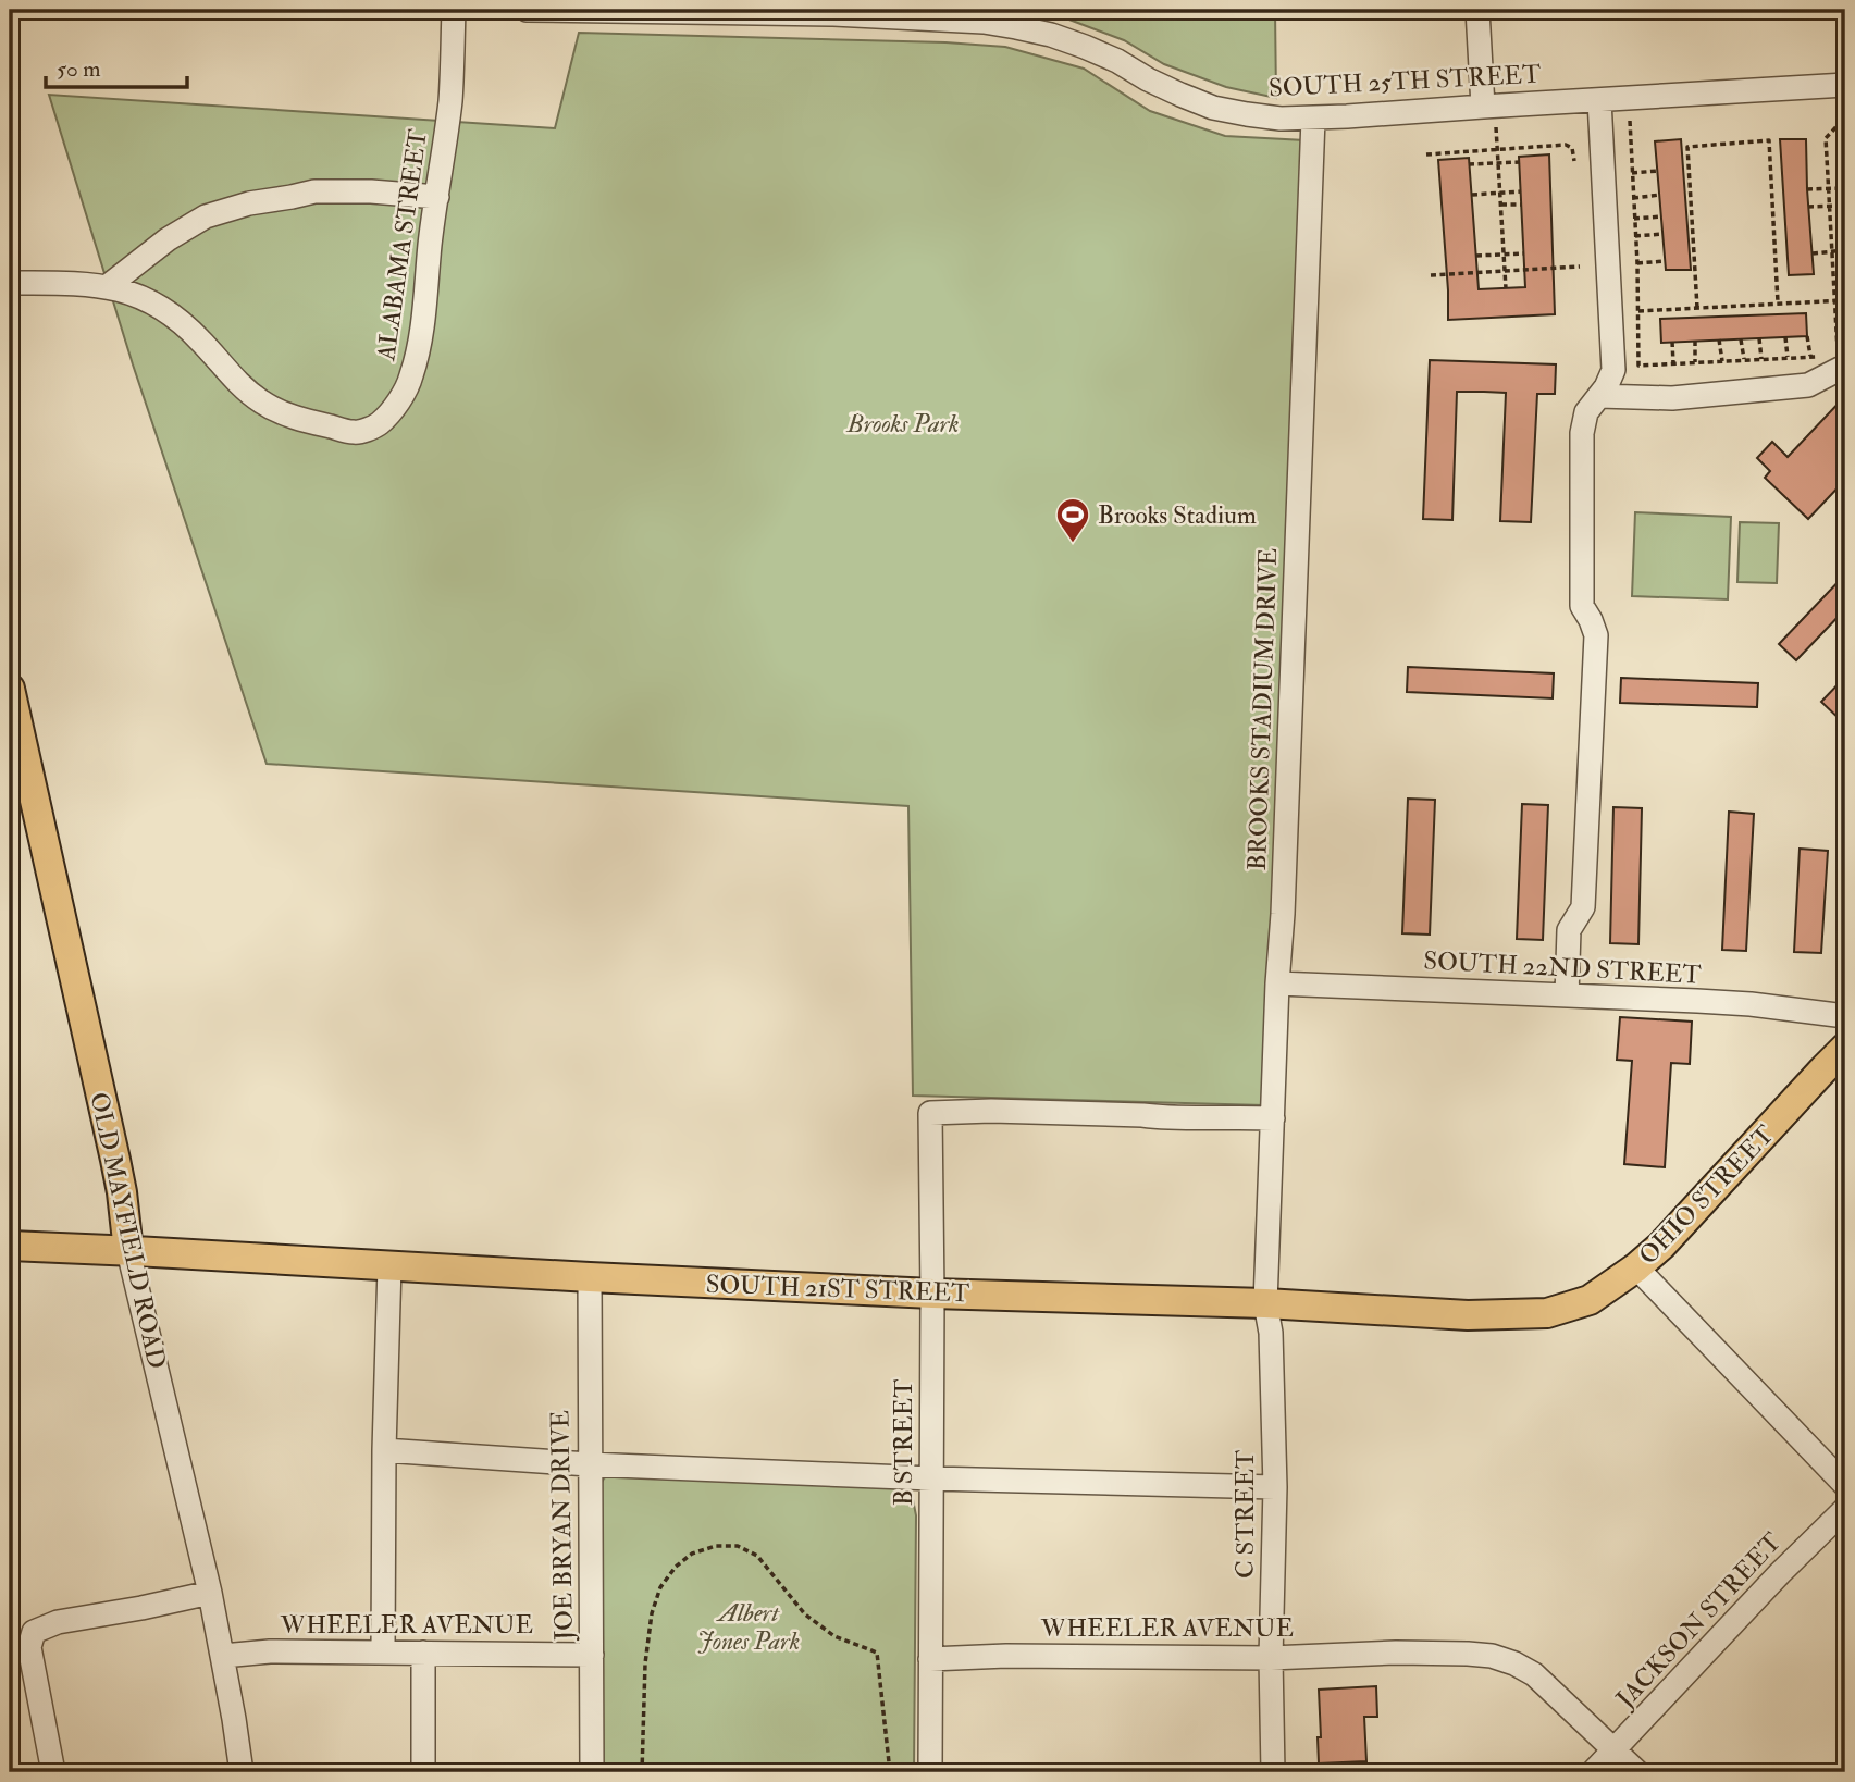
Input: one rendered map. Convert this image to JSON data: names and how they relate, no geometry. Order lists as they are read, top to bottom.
{
  "streets": {
    "main road": ["OHIO STREET", "OLD MAYFIELD ROAD", "SOUTH 21ST STREET"],
    "street": [
      "SOUTH 25TH STREET",
      "ALABAMA STREET",
      "BROOKS STADIUM DRIVE",
      "SOUTH 22ND STREET",
      "B STREET",
      "C STREET",
      "JOE BRYAN DRIVE",
      "JACKSON STREET",
      "WHEELER AVENUE"
    ]
  },
  "crossings": [
    ["SOUTH 25TH STREET", "BROOKS STADIUM DRIVE"],
    ["BROOKS STADIUM DRIVE", "SOUTH 22ND STREET"],
    ["BROOKS STADIUM DRIVE", "SOUTH 21ST STREET"],
    ["BROOKS STADIUM DRIVE", "B STREET"],
    ["BROOKS STADIUM DRIVE", "C STREET"],
    ["OHIO STREET", "SOUTH 21ST STREET"],
    ["OLD MAYFIELD ROAD", "SOUTH 21ST STREET"],
    ["OLD MAYFIELD ROAD", "WHEELER AVENUE"],
    ["SOUTH 21ST STREET", "B STREET"],
    ["SOUTH 21ST STREET", "C STREET"],
    ["SOUTH 21ST STREET", "JOE BRYAN DRIVE"],
    ["B STREET", "WHEELER AVENUE"],
    ["C STREET", "WHEELER AVENUE"],
    ["JOE BRYAN DRIVE", "WHEELER AVENUE"],
    ["JACKSON STREET", "WHEELER AVENUE"]
  ],
  "parks": ["Brooks Park", "Albert Jones Park"],
  "places": {
    "sports": ["Brooks Stadium"]
  },
  "scale_bar": "50 m"
}
